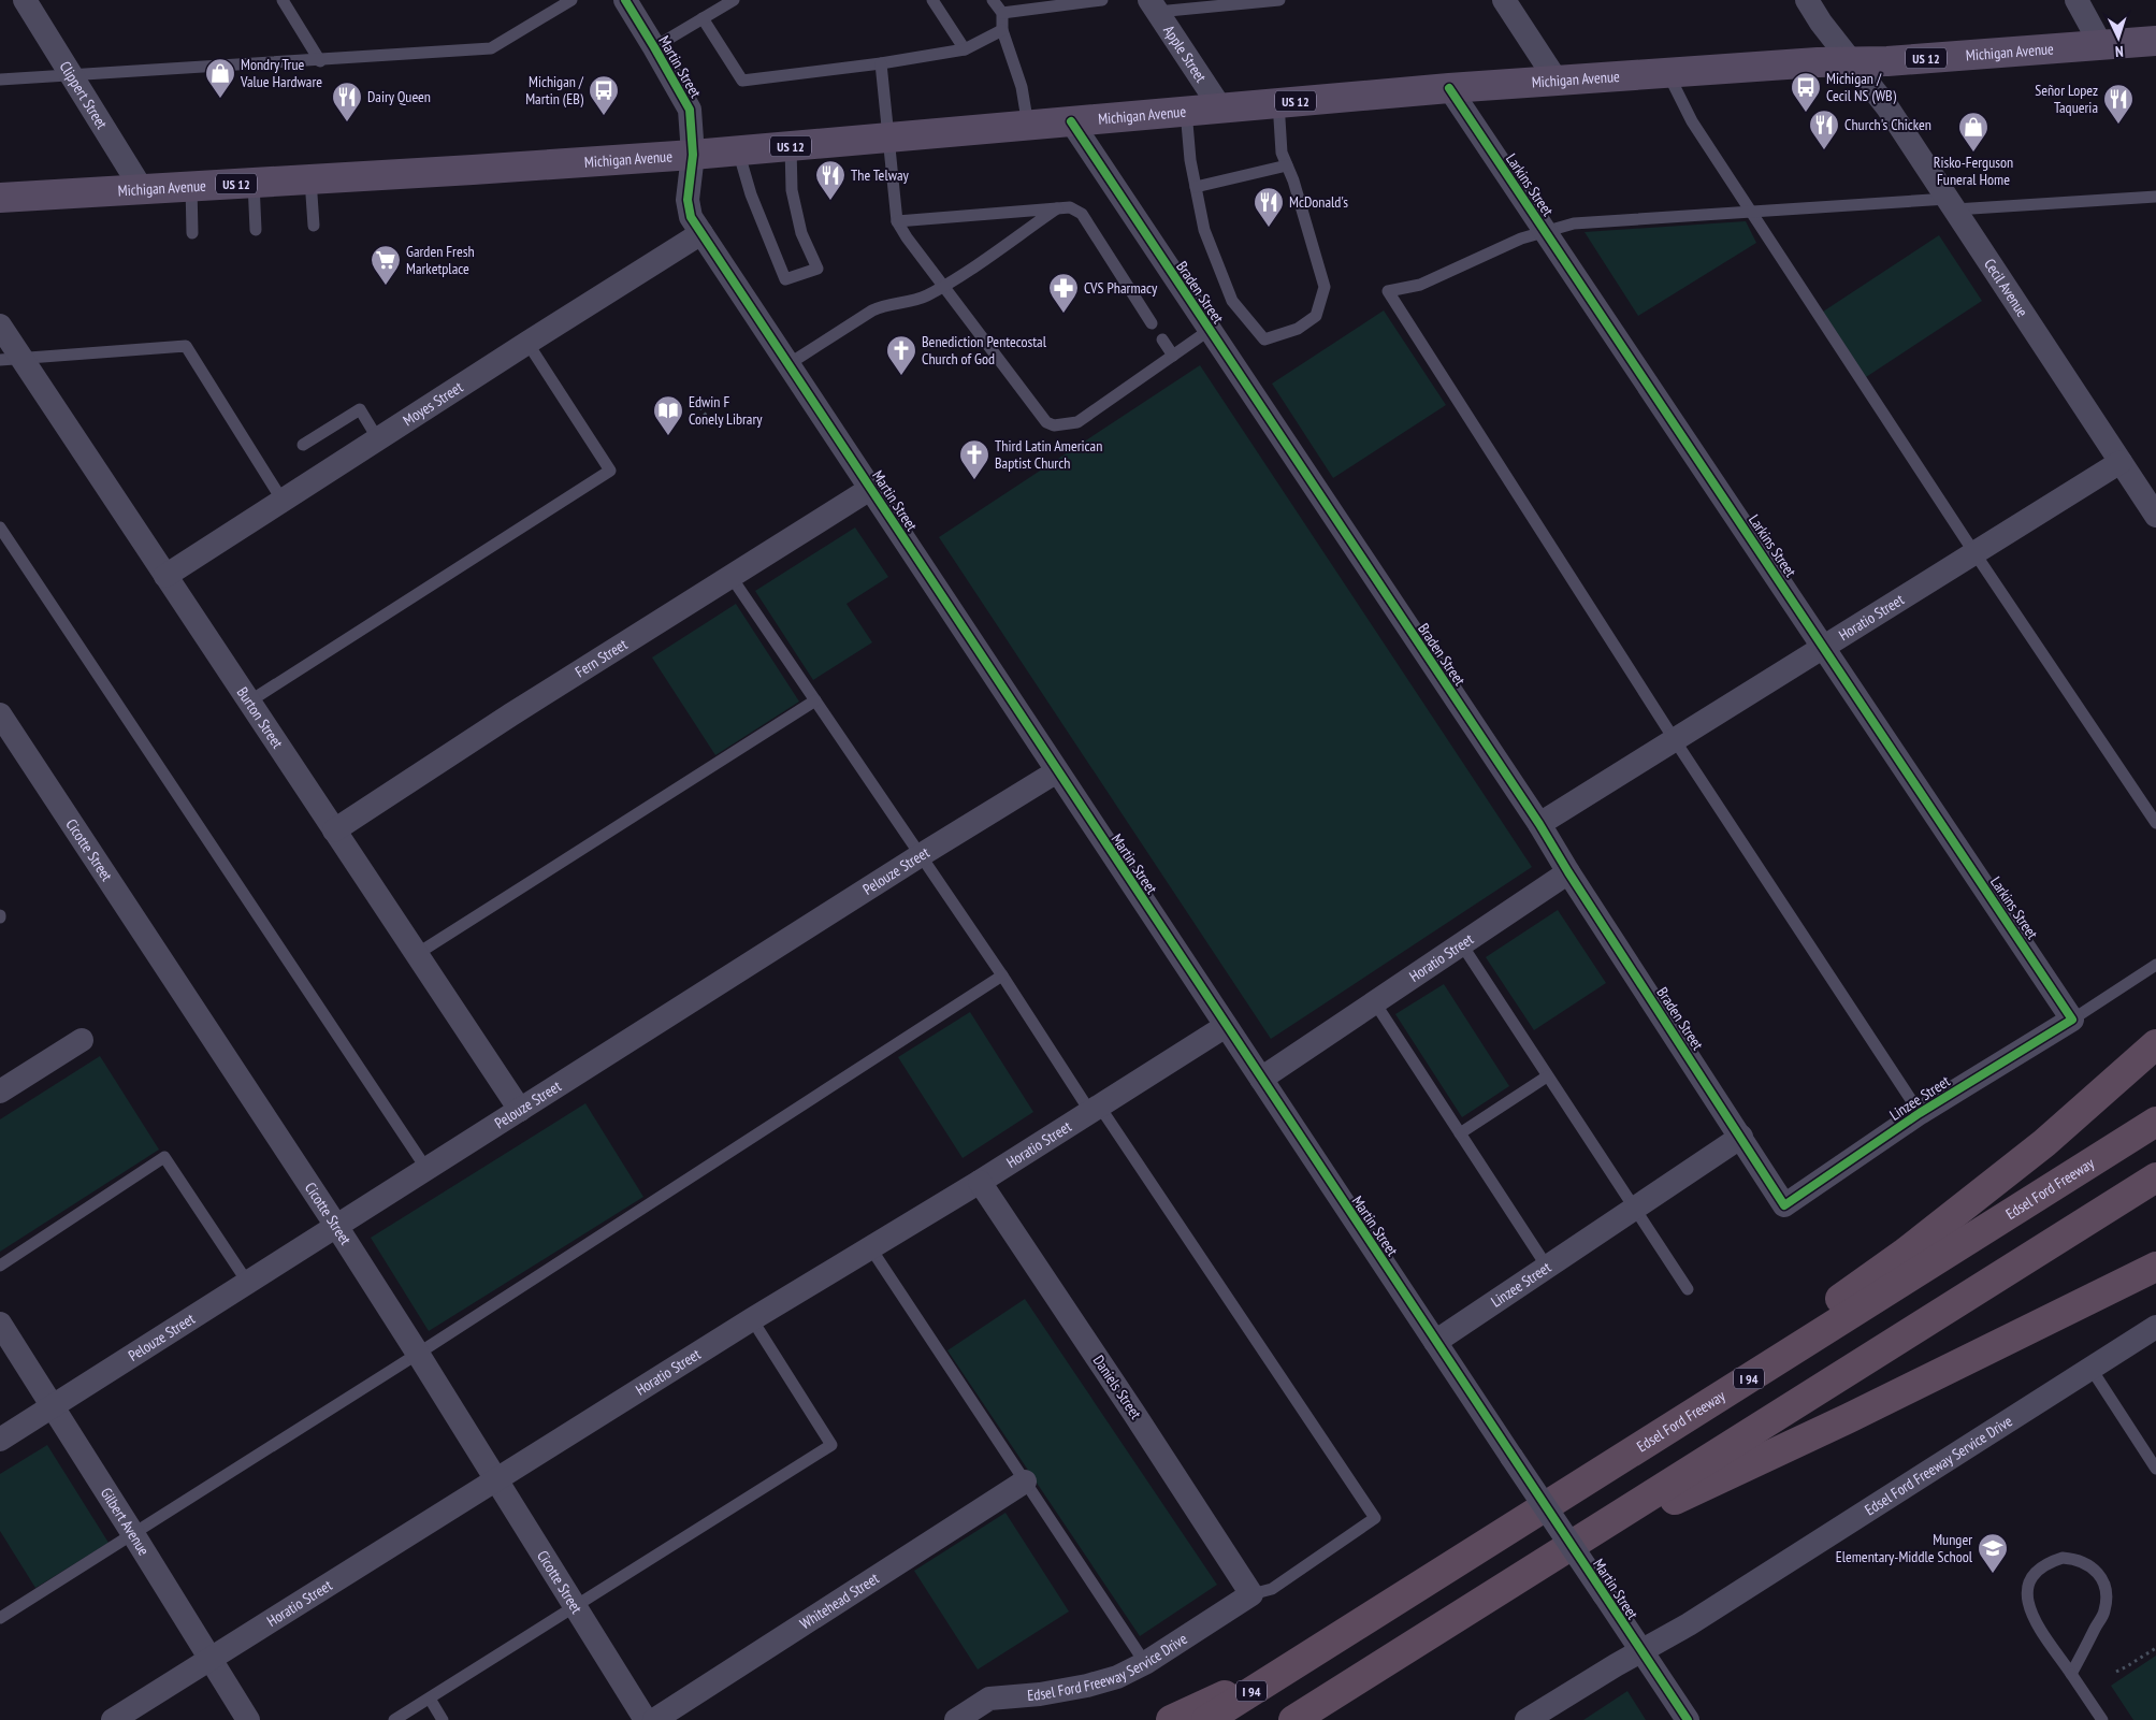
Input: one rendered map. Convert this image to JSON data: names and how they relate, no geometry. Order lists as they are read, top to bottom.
{
  "streets": {
    "highway": ["Edsel Ford Freeway", "I 94"],
    "main road": ["Michigan Avenue", "US 12"],
    "street": [
      "Apple Street",
      "Martin Street",
      "Clippert Street",
      "Larkins Street",
      "Cecil Avenue",
      "Braden Street",
      "Moyes Street",
      "Horatio Street",
      "Fern Street",
      "Burton Street",
      "Cicotte Street",
      "Pelouze Street",
      "Linzee Street",
      "Daniels Street",
      "Edsel Ford Freeway Service Drive",
      "Gilbert Avenue",
      "Whitehead Street"
    ]
  },
  "crossings": [
    ["Michigan Avenue", "Apple Street"],
    ["Michigan Avenue", "Martin Street"],
    ["Michigan Avenue", "Clippert Street"],
    ["Michigan Avenue", "Larkins Street"],
    ["Michigan Avenue", "Cecil Avenue"],
    ["Michigan Avenue", "Braden Street"],
    ["Martin Street", "Moyes Street"],
    ["Martin Street", "Horatio Street"],
    ["Martin Street", "Fern Street"],
    ["Martin Street", "Pelouze Street"],
    ["Martin Street", "Linzee Street"],
    ["Martin Street", "Edsel Ford Freeway Service Drive"],
    ["Larkins Street", "Horatio Street"],
    ["Larkins Street", "Linzee Street"],
    ["Cecil Avenue", "Horatio Street"],
    ["Braden Street", "Horatio Street"],
    ["Braden Street", "Linzee Street"],
    ["Moyes Street", "Burton Street"],
    ["Horatio Street", "Cicotte Street"],
    ["Horatio Street", "Daniels Street"],
    ["Horatio Street", "Gilbert Avenue"],
    ["Fern Street", "Burton Street"],
    ["Burton Street", "Pelouze Street"],
    ["Cicotte Street", "Pelouze Street"],
    ["Pelouze Street", "Gilbert Avenue"],
    ["Daniels Street", "Edsel Ford Freeway Service Drive"]
  ],
  "places": {
    "shop": ["Mondry True Value Hardware", "Risko-Ferguson Funeral Home"],
    "bus stop": ["Michigan / Cecil NS (WB)", "Michigan / Martin (EB)"],
    "restaurant": [
      "Dairy Queen",
      "Señor Lopez Taqueria",
      "Church's Chicken",
      "The Telway",
      "McDonald's"
    ],
    "supermarket": ["Garden Fresh Marketplace"],
    "pharmacy": ["CVS Pharmacy"],
    "church": ["Benediction Pentecostal Church of God", "Third Latin American Baptist Church"],
    "library": ["Edwin F Conely Library"],
    "school or university": ["Munger Elementary-Middle School"]
  },
  "north": "bottom"
}
